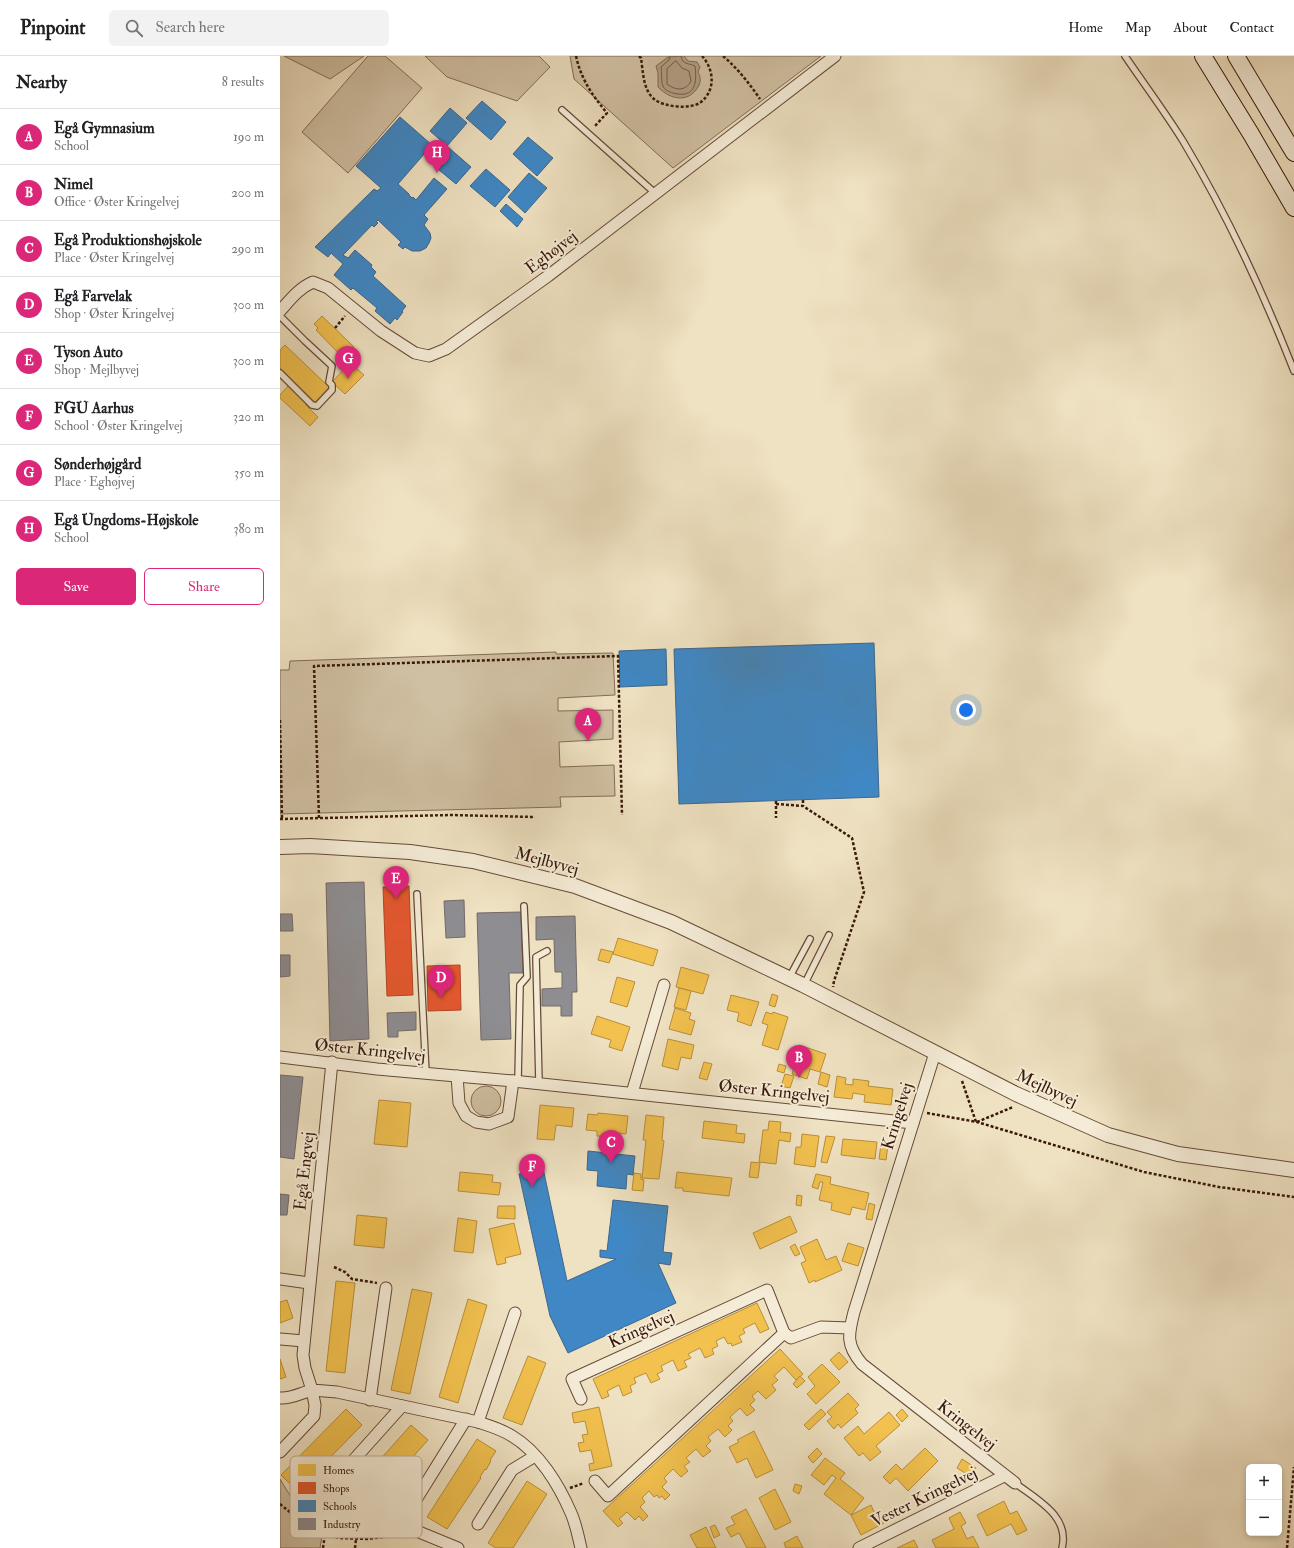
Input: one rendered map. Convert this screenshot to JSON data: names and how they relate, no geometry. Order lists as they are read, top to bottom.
{
  "streets": {
    "street": [
      "Eghøjvej",
      "Mejlbyvej",
      "Øster Kringelvej",
      "Kringelvej",
      "Egå Engvej",
      "Vester Kringelvej"
    ]
  },
  "crossings": [
    ["Mejlbyvej", "Kringelvej"],
    ["Øster Kringelvej", "Kringelvej"],
    ["Øster Kringelvej", "Egå Engvej"],
    ["Kringelvej", "Vester Kringelvej"]
  ],
  "legend": [
    "Homes",
    "Shops",
    "Schools",
    "Industry"
  ],
  "page": {
    "header": "Pinpoint",
    "search": "Search here",
    "nav": [
      "Home",
      "Map",
      "About",
      "Contact"
    ],
    "heading": ["Nearby", "8 results"],
    "list": [
      {
        "mark": "A",
        "name": "Egå Gymnasium",
        "note": "School",
        "value": "190 m"
      },
      {
        "mark": "B",
        "name": "Nimel",
        "note": "Office · Øster Kringelvej",
        "value": "200 m"
      },
      {
        "mark": "C",
        "name": "Egå Produktionshøjskole",
        "note": "Place · Øster Kringelvej",
        "value": "290 m"
      },
      {
        "mark": "D",
        "name": "Egå Farvelak",
        "note": "Shop · Øster Kringelvej",
        "value": "300 m"
      },
      {
        "mark": "E",
        "name": "Tyson Auto",
        "note": "Shop · Mejlbyvej",
        "value": "300 m"
      },
      {
        "mark": "F",
        "name": "FGU Aarhus",
        "note": "School · Øster Kringelvej",
        "value": "320 m"
      },
      {
        "mark": "G",
        "name": "Sønderhøjgård",
        "note": "Place · Eghøjvej",
        "value": "350 m"
      },
      {
        "mark": "H",
        "name": "Egå Ungdoms-Højskole",
        "note": "School",
        "value": "380 m"
      }
    ],
    "pins": [
      "H",
      "G",
      "A",
      "E",
      "D",
      "B",
      "C",
      "F"
    ],
    "buttons": ["Save", "Share"],
    "map_buttons": ["+", "−"]
  }
}
